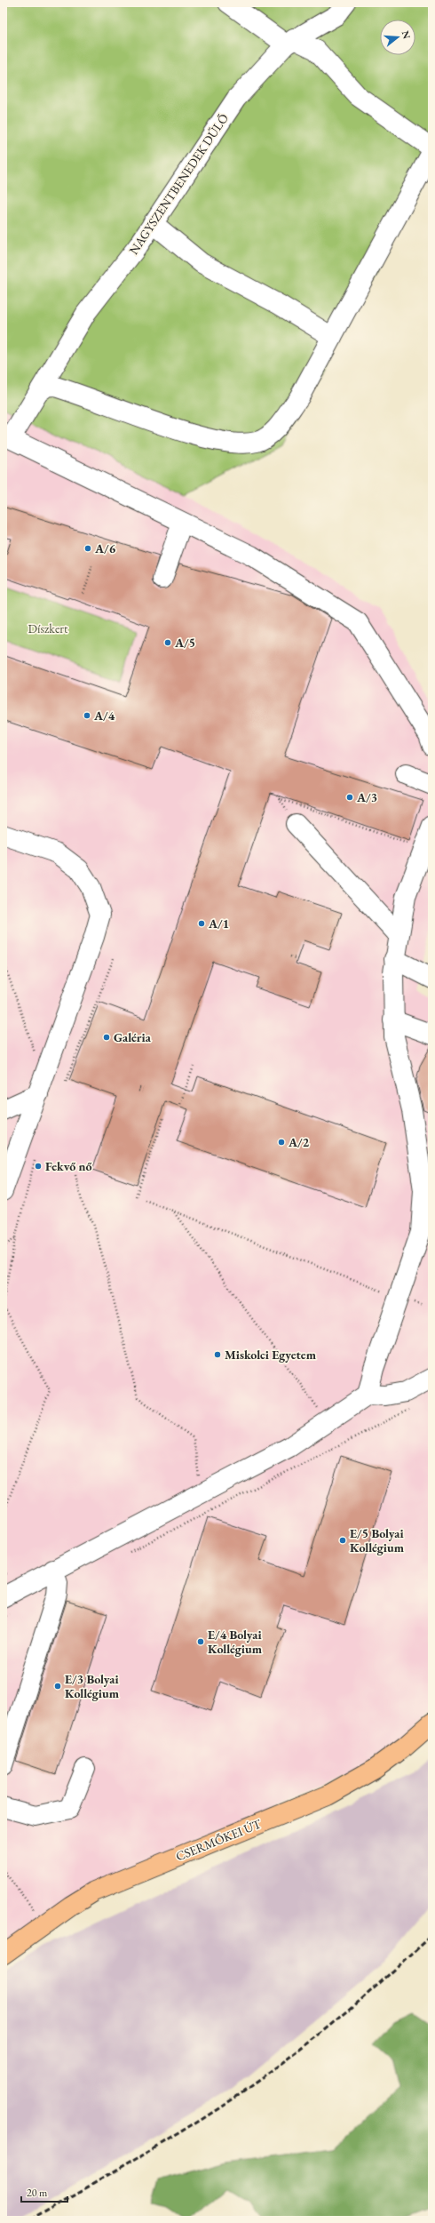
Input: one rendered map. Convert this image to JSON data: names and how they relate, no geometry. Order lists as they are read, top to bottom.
{
  "streets": {
    "main road": ["CSERMŐKEI ÚT"],
    "street": ["NAGYSZENTBENEDEK DŰLŐ"]
  },
  "parks": ["Díszkert"],
  "places": [
    "A/6",
    "A/5",
    "A/4",
    "A/3",
    "A/1",
    "Galéria",
    "A/2",
    "Fekvő nő",
    "Miskolci Egyetem",
    "E/5 Bolyai Kollégium",
    "E/4 Bolyai Kollégium",
    "E/3 Bolyai Kollégium"
  ],
  "scale_bar": "20 m",
  "north": "right"
}
